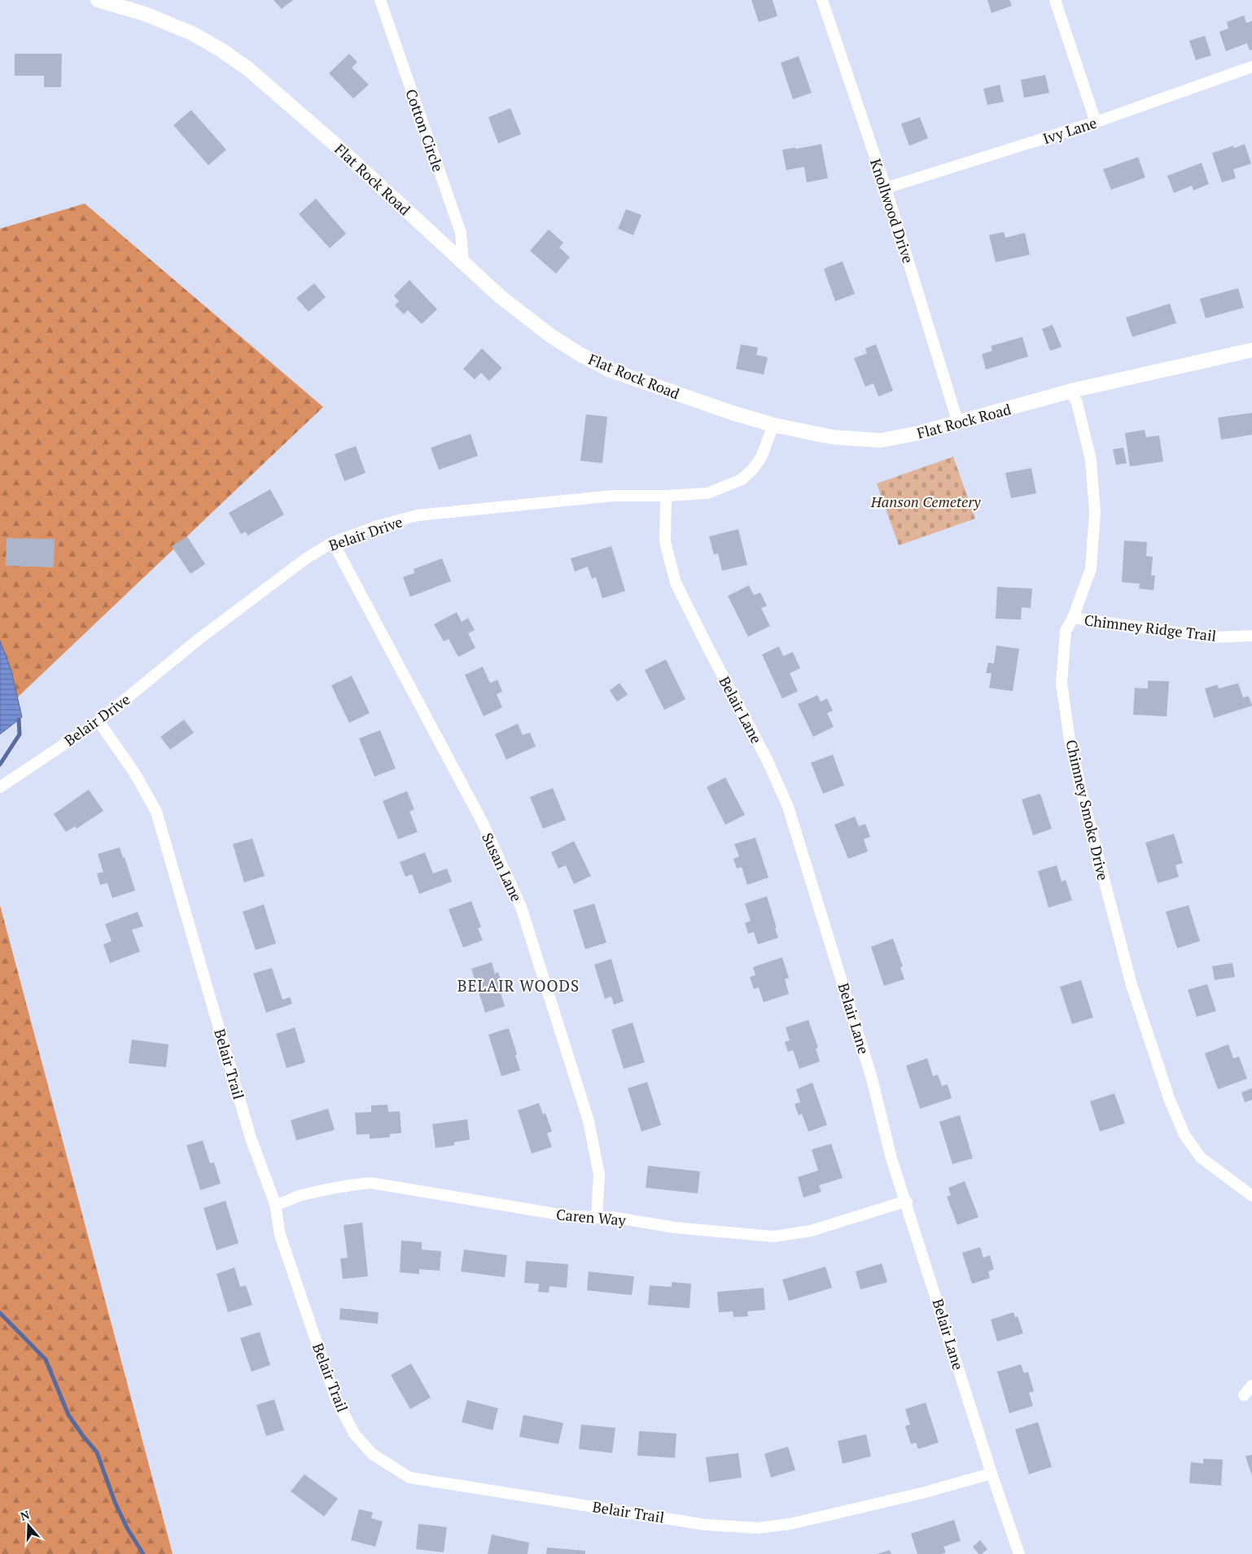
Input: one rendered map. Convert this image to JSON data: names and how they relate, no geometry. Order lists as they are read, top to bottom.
{
  "streets": {
    "street": [
      "Cotton Circle",
      "Ivy Lane",
      "Flat Rock Road",
      "Knollwood Drive",
      "Belair Drive",
      "Chimney Ridge Trail",
      "Belair Lane",
      "Chimney Smoke Drive",
      "Susan Lane",
      "Belair Trail",
      "Caren Way"
    ]
  },
  "crossings": [
    ["Cotton Circle", "Flat Rock Road"],
    ["Ivy Lane", "Knollwood Drive"],
    ["Flat Rock Road", "Knollwood Drive"],
    ["Flat Rock Road", "Belair Drive"],
    ["Flat Rock Road", "Chimney Smoke Drive"],
    ["Belair Drive", "Belair Lane"],
    ["Belair Drive", "Susan Lane"],
    ["Belair Drive", "Belair Trail"],
    ["Chimney Ridge Trail", "Chimney Smoke Drive"],
    ["Belair Lane", "Belair Trail"],
    ["Belair Lane", "Caren Way"],
    ["Susan Lane", "Caren Way"],
    ["Belair Trail", "Caren Way"]
  ],
  "districts": ["BELAIR WOODS"],
  "parks": ["Hanson Cemetery"],
  "north": "top"
}
